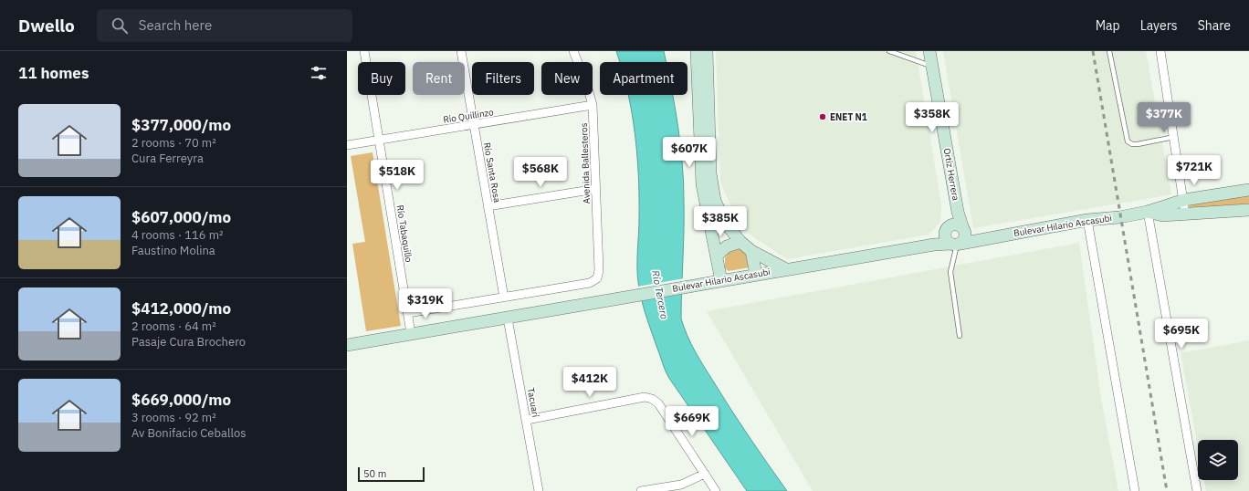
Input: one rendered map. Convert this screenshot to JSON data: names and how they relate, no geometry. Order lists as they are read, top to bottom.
{
  "streets": {
    "main road": ["Ortiz Herrera", "Bulevar Hilario Ascasubi"],
    "street": [
      "Río Quillinzo",
      "Avenida Ballesteros",
      "Río Santa Rosa",
      "Río Tabaquillo",
      "Tacuarí"
    ]
  },
  "crossings": [
    ["Río Quillinzo", "Avenida Ballesteros"],
    ["Río Quillinzo", "Río Santa Rosa"],
    ["Río Quillinzo", "Río Tabaquillo"],
    ["Avenida Ballesteros", "Río Santa Rosa"],
    ["Ortiz Herrera", "Bulevar Hilario Ascasubi"],
    ["Bulevar Hilario Ascasubi", "Río Tabaquillo"],
    ["Bulevar Hilario Ascasubi", "Tacuarí"]
  ],
  "water": ["Río Tercero"],
  "places": ["ENET N1"],
  "scale_bar": "50 m",
  "page": {
    "header": "Dwello",
    "search": "Search here",
    "nav": ["Map", "Layers", "Share"],
    "heading": "11 homes",
    "chip": [
      "Buy",
      "Rent",
      "Filters",
      "New",
      "Apartment"
    ],
    "list": [
      {
        "name": "$377,000/mo",
        "note": "2 rooms · 70 m² · Cura Ferreyra"
      },
      {
        "name": "$607,000/mo",
        "note": "4 rooms · 116 m² · Faustino Molina"
      },
      {
        "name": "$412,000/mo",
        "note": "2 rooms · 64 m² · Pasaje Cura Brochero"
      },
      {
        "name": "$669,000/mo",
        "note": "3 rooms · 92 m² · Av Bonifacio Ceballos"
      }
    ],
    "price": [
      "$358K",
      "$377K",
      "$607K",
      "$721K",
      "$568K",
      "$518K",
      "$385K",
      "$319K",
      "$695K",
      "$412K",
      "$669K"
    ],
    "scale": "50 m"
  }
}
